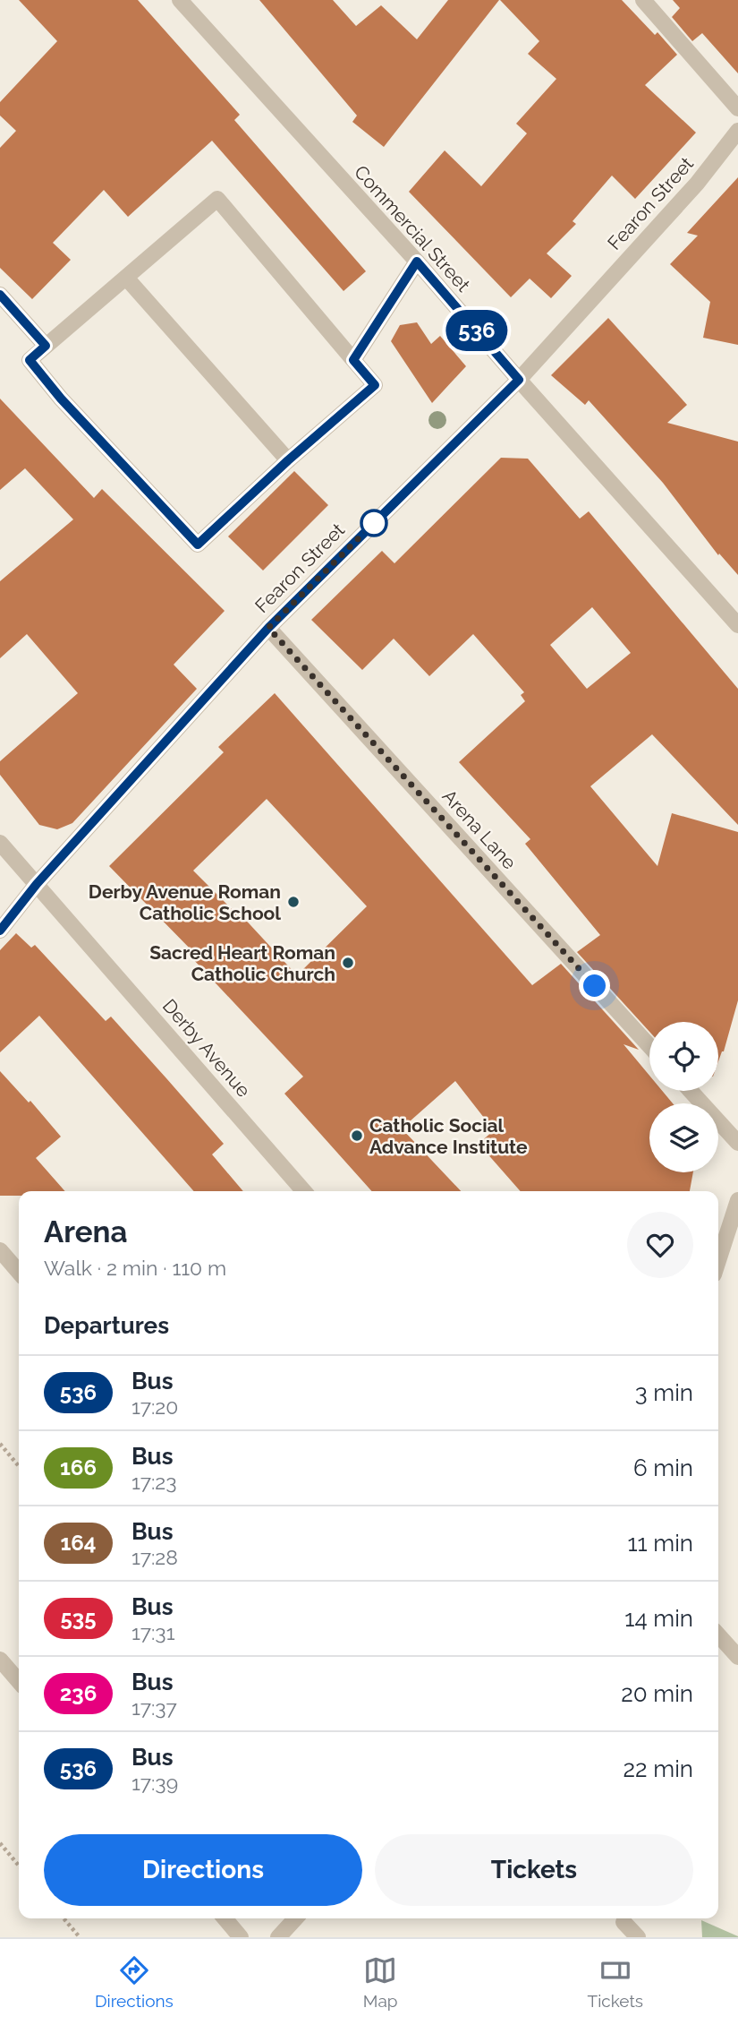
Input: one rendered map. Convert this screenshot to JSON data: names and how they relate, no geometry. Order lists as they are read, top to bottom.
{
  "streets": {
    "street": [
      "Fearon Street",
      "Commercial Street",
      "Arena Lane",
      "Derby Avenue"
    ]
  },
  "crossings": [
    ["Fearon Street", "Commercial Street"],
    ["Fearon Street", "Arena Lane"],
    ["Fearon Street", "Derby Avenue"]
  ],
  "places": ["Derby Avenue Roman Catholic School", "Sacred Heart Roman Catholic Church", "Catholic Social Advance Institute"],
  "lines": ["bus line 536"],
  "page": {
    "on_map": "536",
    "heading": [
      ["Arena", "Walk · 2 min · 110 m"],
      "Departures"
    ],
    "list": [
      {
        "mark": "536",
        "name": "Bus",
        "note": "17:20",
        "value": "3 min"
      },
      {
        "mark": "166",
        "name": "Bus",
        "note": "17:23",
        "value": "6 min"
      },
      {
        "mark": "164",
        "name": "Bus",
        "note": "17:28",
        "value": "11 min"
      },
      {
        "mark": "535",
        "name": "Bus",
        "note": "17:31",
        "value": "14 min"
      },
      {
        "mark": "236",
        "name": "Bus",
        "note": "17:37",
        "value": "20 min"
      },
      {
        "mark": "536",
        "name": "Bus",
        "note": "17:39",
        "value": "22 min"
      }
    ],
    "buttons": ["Directions", "Tickets"],
    "tabs": ["Directions", "Map", "Tickets"]
  }
}
